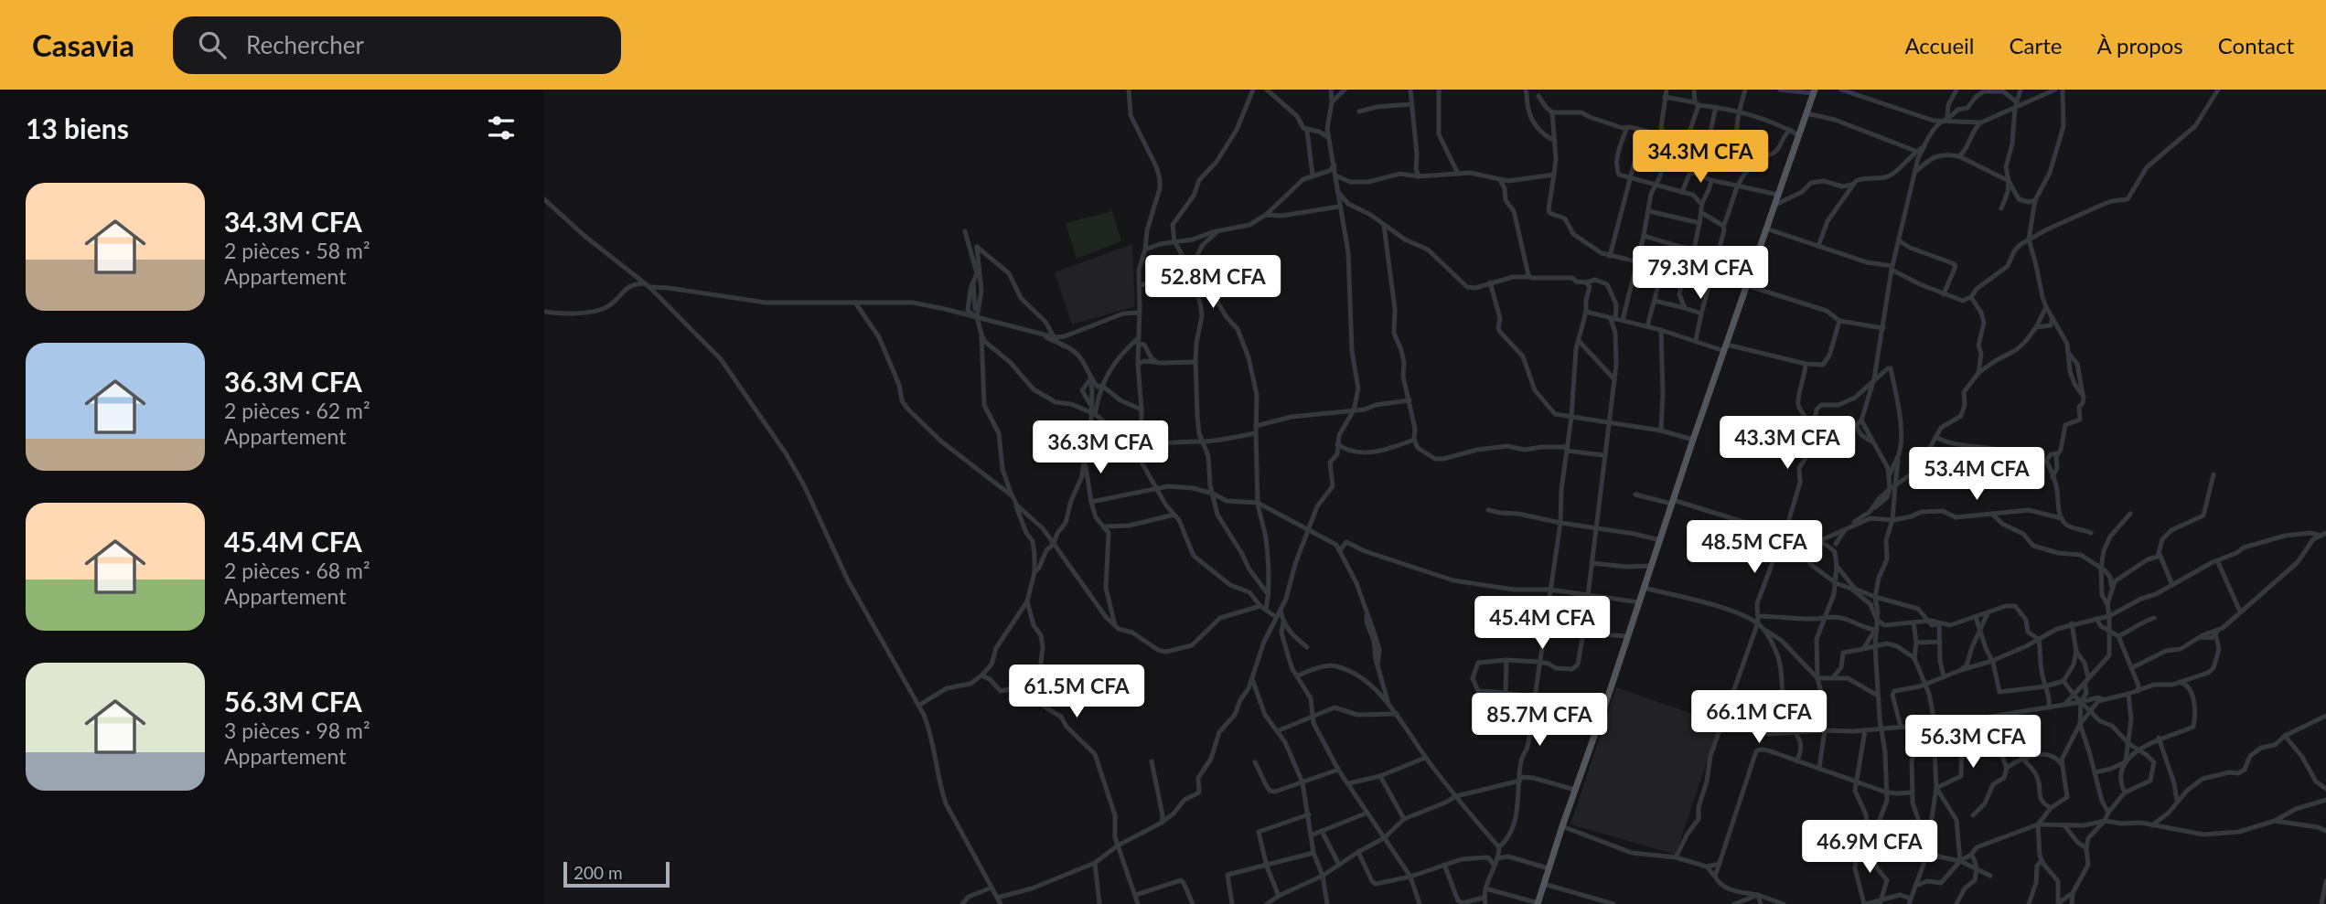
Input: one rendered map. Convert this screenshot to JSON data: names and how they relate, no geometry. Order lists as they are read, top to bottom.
{
  "scale_bar": "200 m",
  "page": {
    "header": "Casavia",
    "search": "Rechercher",
    "nav": [
      "Accueil",
      "Carte",
      "À propos",
      "Contact"
    ],
    "heading": "13 biens",
    "price": [
      "34.3M CFA",
      "79.3M CFA",
      "52.8M CFA",
      "43.3M CFA",
      "36.3M CFA",
      "53.4M CFA",
      "48.5M CFA",
      "45.4M CFA",
      "61.5M CFA",
      "66.1M CFA",
      "85.7M CFA",
      "56.3M CFA",
      "46.9M CFA"
    ],
    "list": [
      {
        "name": "34.3M CFA",
        "note": "2 pièces · 58 m² · Appartement"
      },
      {
        "name": "36.3M CFA",
        "note": "2 pièces · 62 m² · Appartement"
      },
      {
        "name": "45.4M CFA",
        "note": "2 pièces · 68 m² · Appartement"
      },
      {
        "name": "56.3M CFA",
        "note": "3 pièces · 98 m² · Appartement"
      }
    ],
    "scale": "200 m"
  }
}
